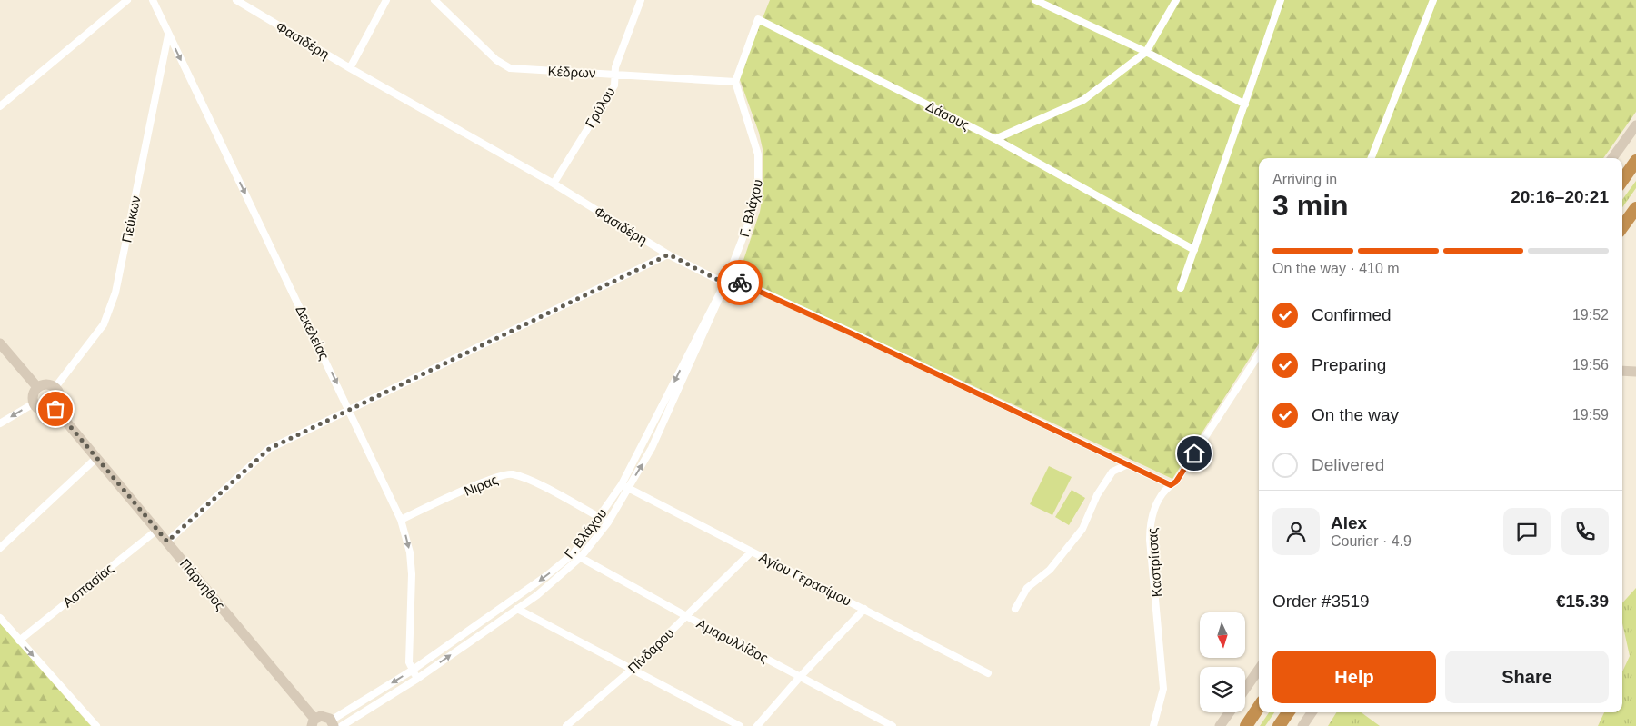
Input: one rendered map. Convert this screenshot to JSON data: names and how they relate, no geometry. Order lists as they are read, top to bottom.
{
  "streets": {
    "street": [
      "Φασιδέρη",
      "Κέδρων",
      "Γρύλου",
      "Δάσους",
      "Γ. Βλάχου",
      "Πεύκων",
      "Δεκελείας",
      "Νιρας",
      "Καστρίτσας",
      "Αγίου Γερασίμου",
      "Πάρνηθος",
      "Ασπασίας",
      "Αμαρυλλίδος",
      "Πίνδαρου"
    ]
  },
  "crossings": [
    ["Φασιδέρη", "Γρύλου"],
    ["Φασιδέρη", "Γ. Βλάχου"],
    ["Φασιδέρη", "Καστρίτσας"],
    ["Κέδρων", "Γρύλου"],
    ["Κέδρων", "Δάσους"],
    ["Κέδρων", "Γ. Βλάχου"],
    ["Δάσους", "Γ. Βλάχου"],
    ["Γ. Βλάχου", "Δεκελείας"],
    ["Γ. Βλάχου", "Νιρας"],
    ["Γ. Βλάχου", "Αγίου Γερασίμου"],
    ["Γ. Βλάχου", "Αμαρυλλίδος"],
    ["Πεύκων", "Δεκελείας"],
    ["Πεύκων", "Πάρνηθος"],
    ["Δεκελείας", "Νιρας"],
    ["Αγίου Γερασίμου", "Πίνδαρου"],
    ["Πάρνηθος", "Ασπασίας"],
    ["Αμαρυλλίδος", "Πίνδαρου"]
  ],
  "one_way": ["Δεκελείας"],
  "north": "bottom",
  "page": {
    "heading": ["3 min", "Arriving in", "20:16–20:21"],
    "panel": [
      "Alex",
      "Courier · 4.9",
      "Order #3519",
      "€15.39"
    ],
    "bar": "On the way · 410 m",
    "list": [
      ["Confirmed", "19:52"],
      ["Preparing", "19:56"],
      ["On the way", "19:59"],
      "Delivered"
    ],
    "buttons": ["Help", "Share"]
  }
}
